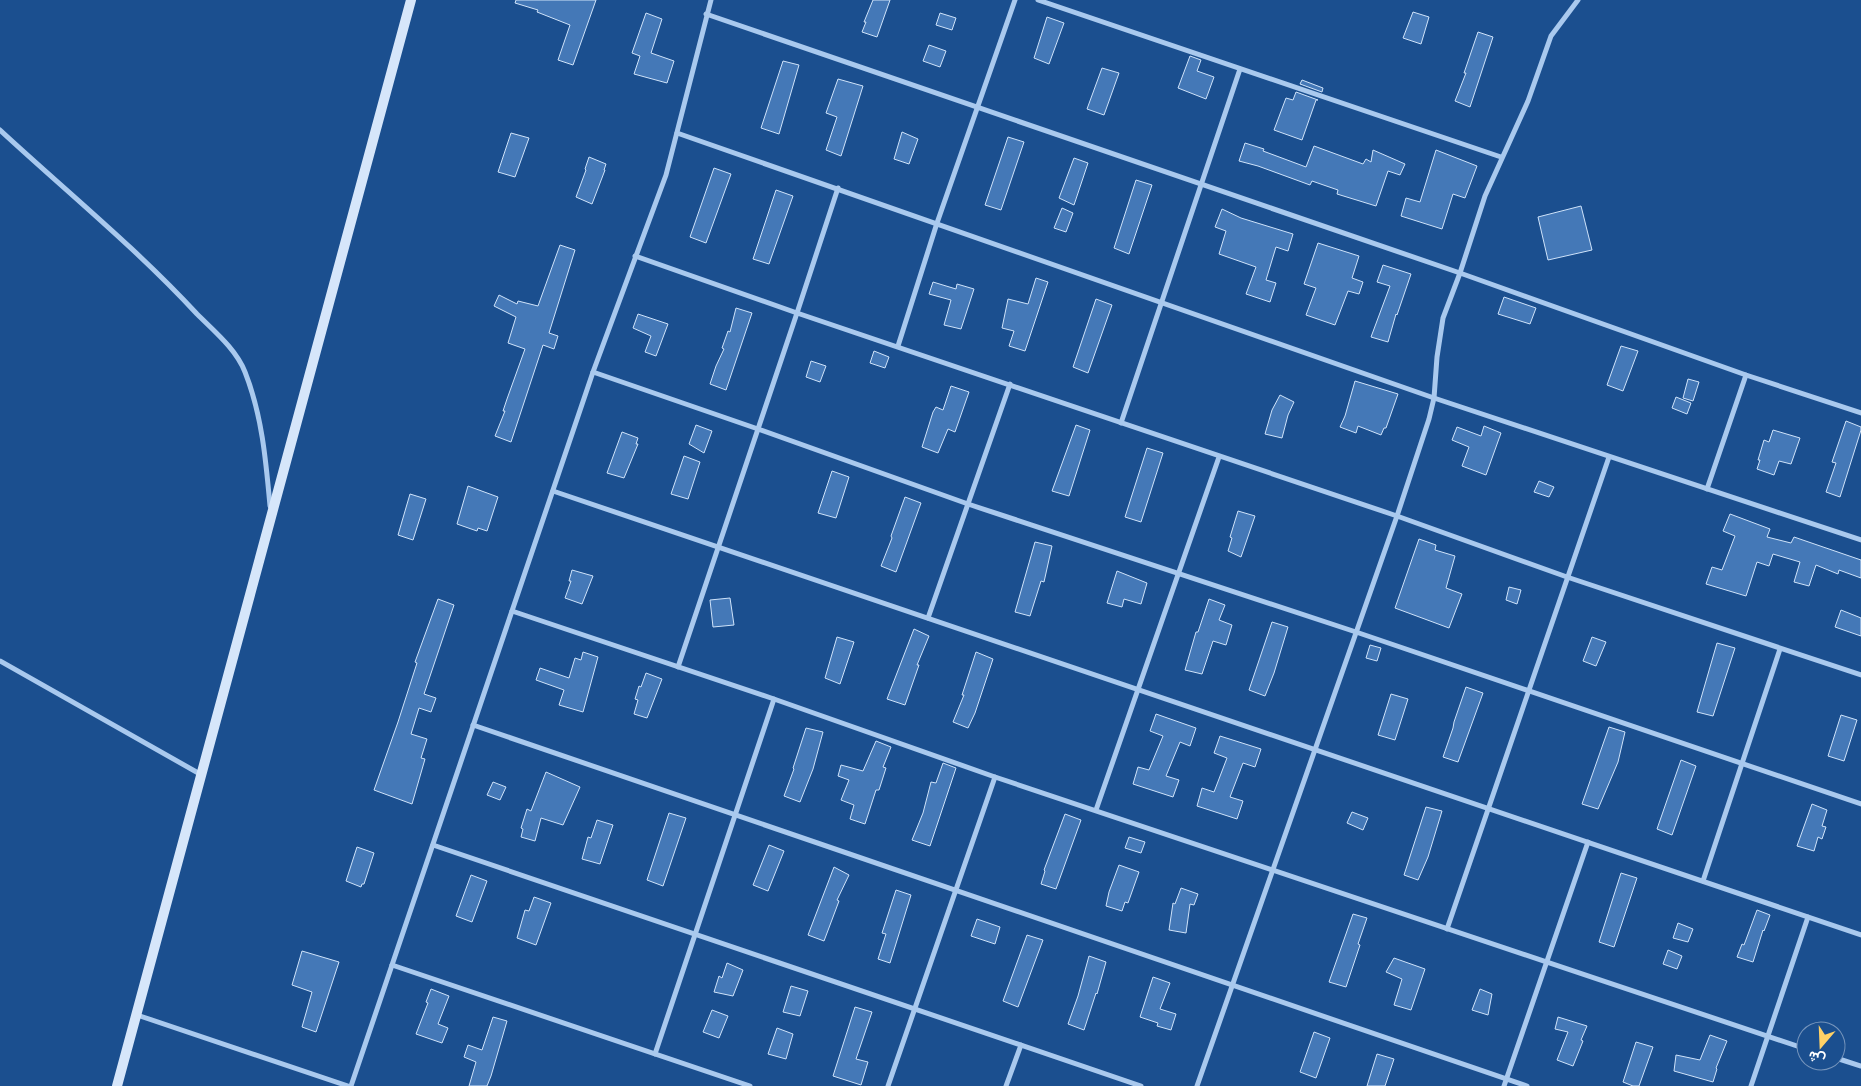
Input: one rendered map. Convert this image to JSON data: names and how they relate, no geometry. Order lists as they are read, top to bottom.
{
  "north": "bottom"
}
